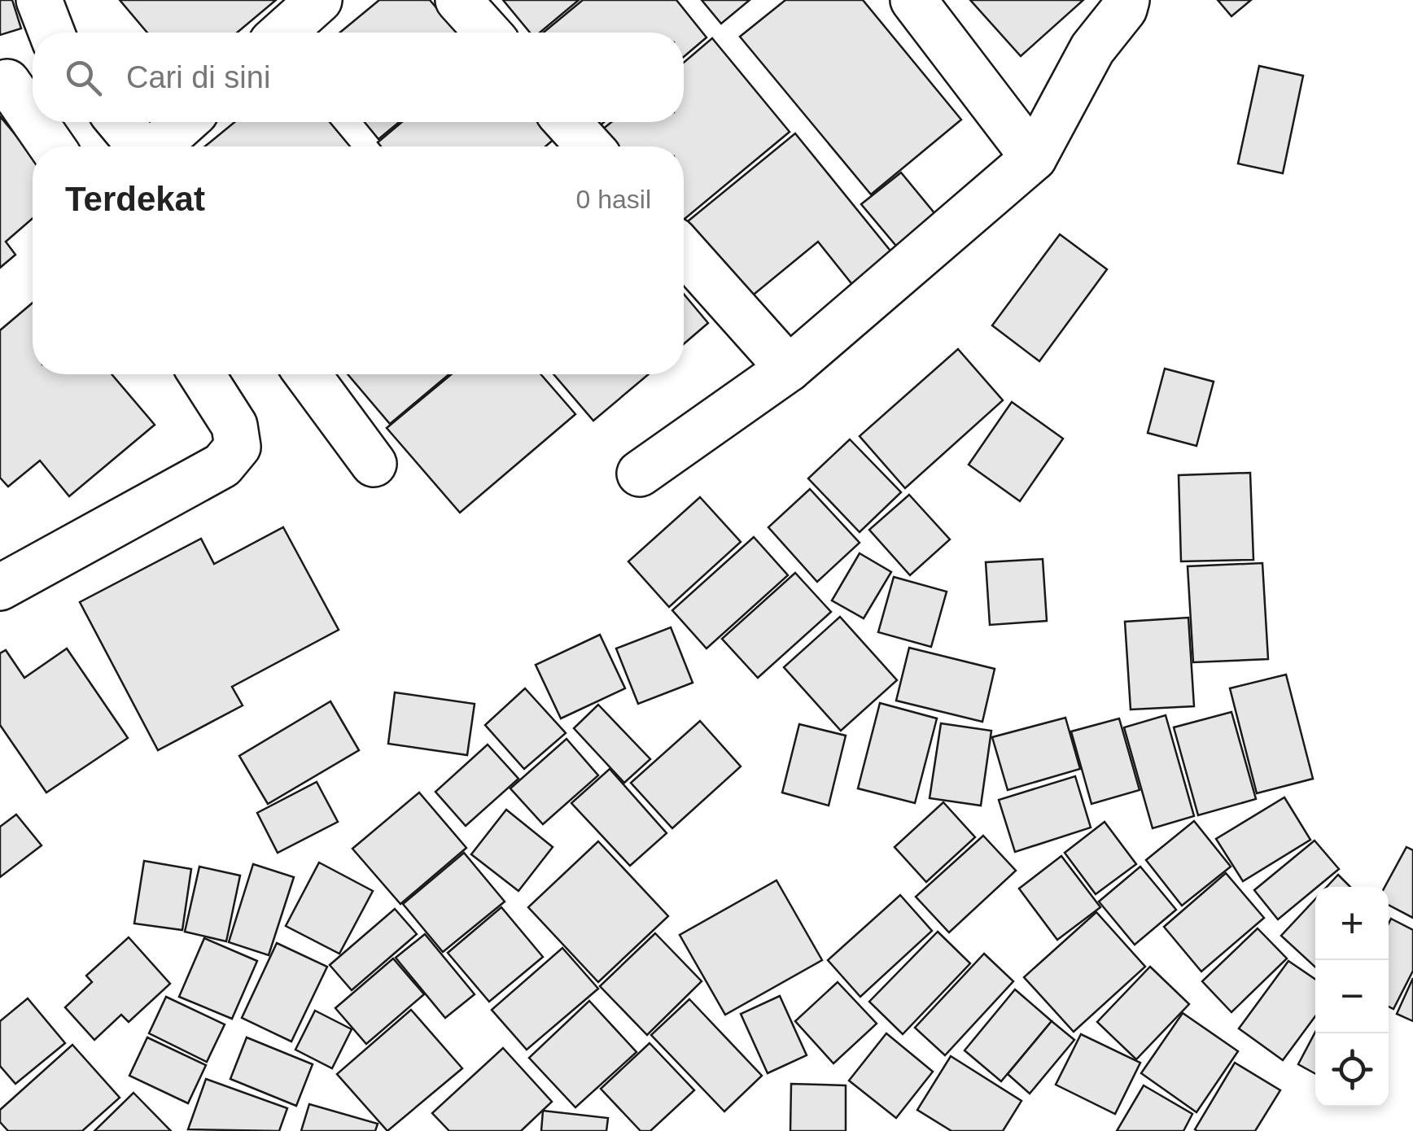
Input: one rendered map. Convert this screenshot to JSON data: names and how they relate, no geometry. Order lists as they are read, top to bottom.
{
  "page": {
    "search": "Cari di sini",
    "heading": ["Terdekat", "0 hasil"],
    "map_buttons": ["+", "−"]
  }
}
